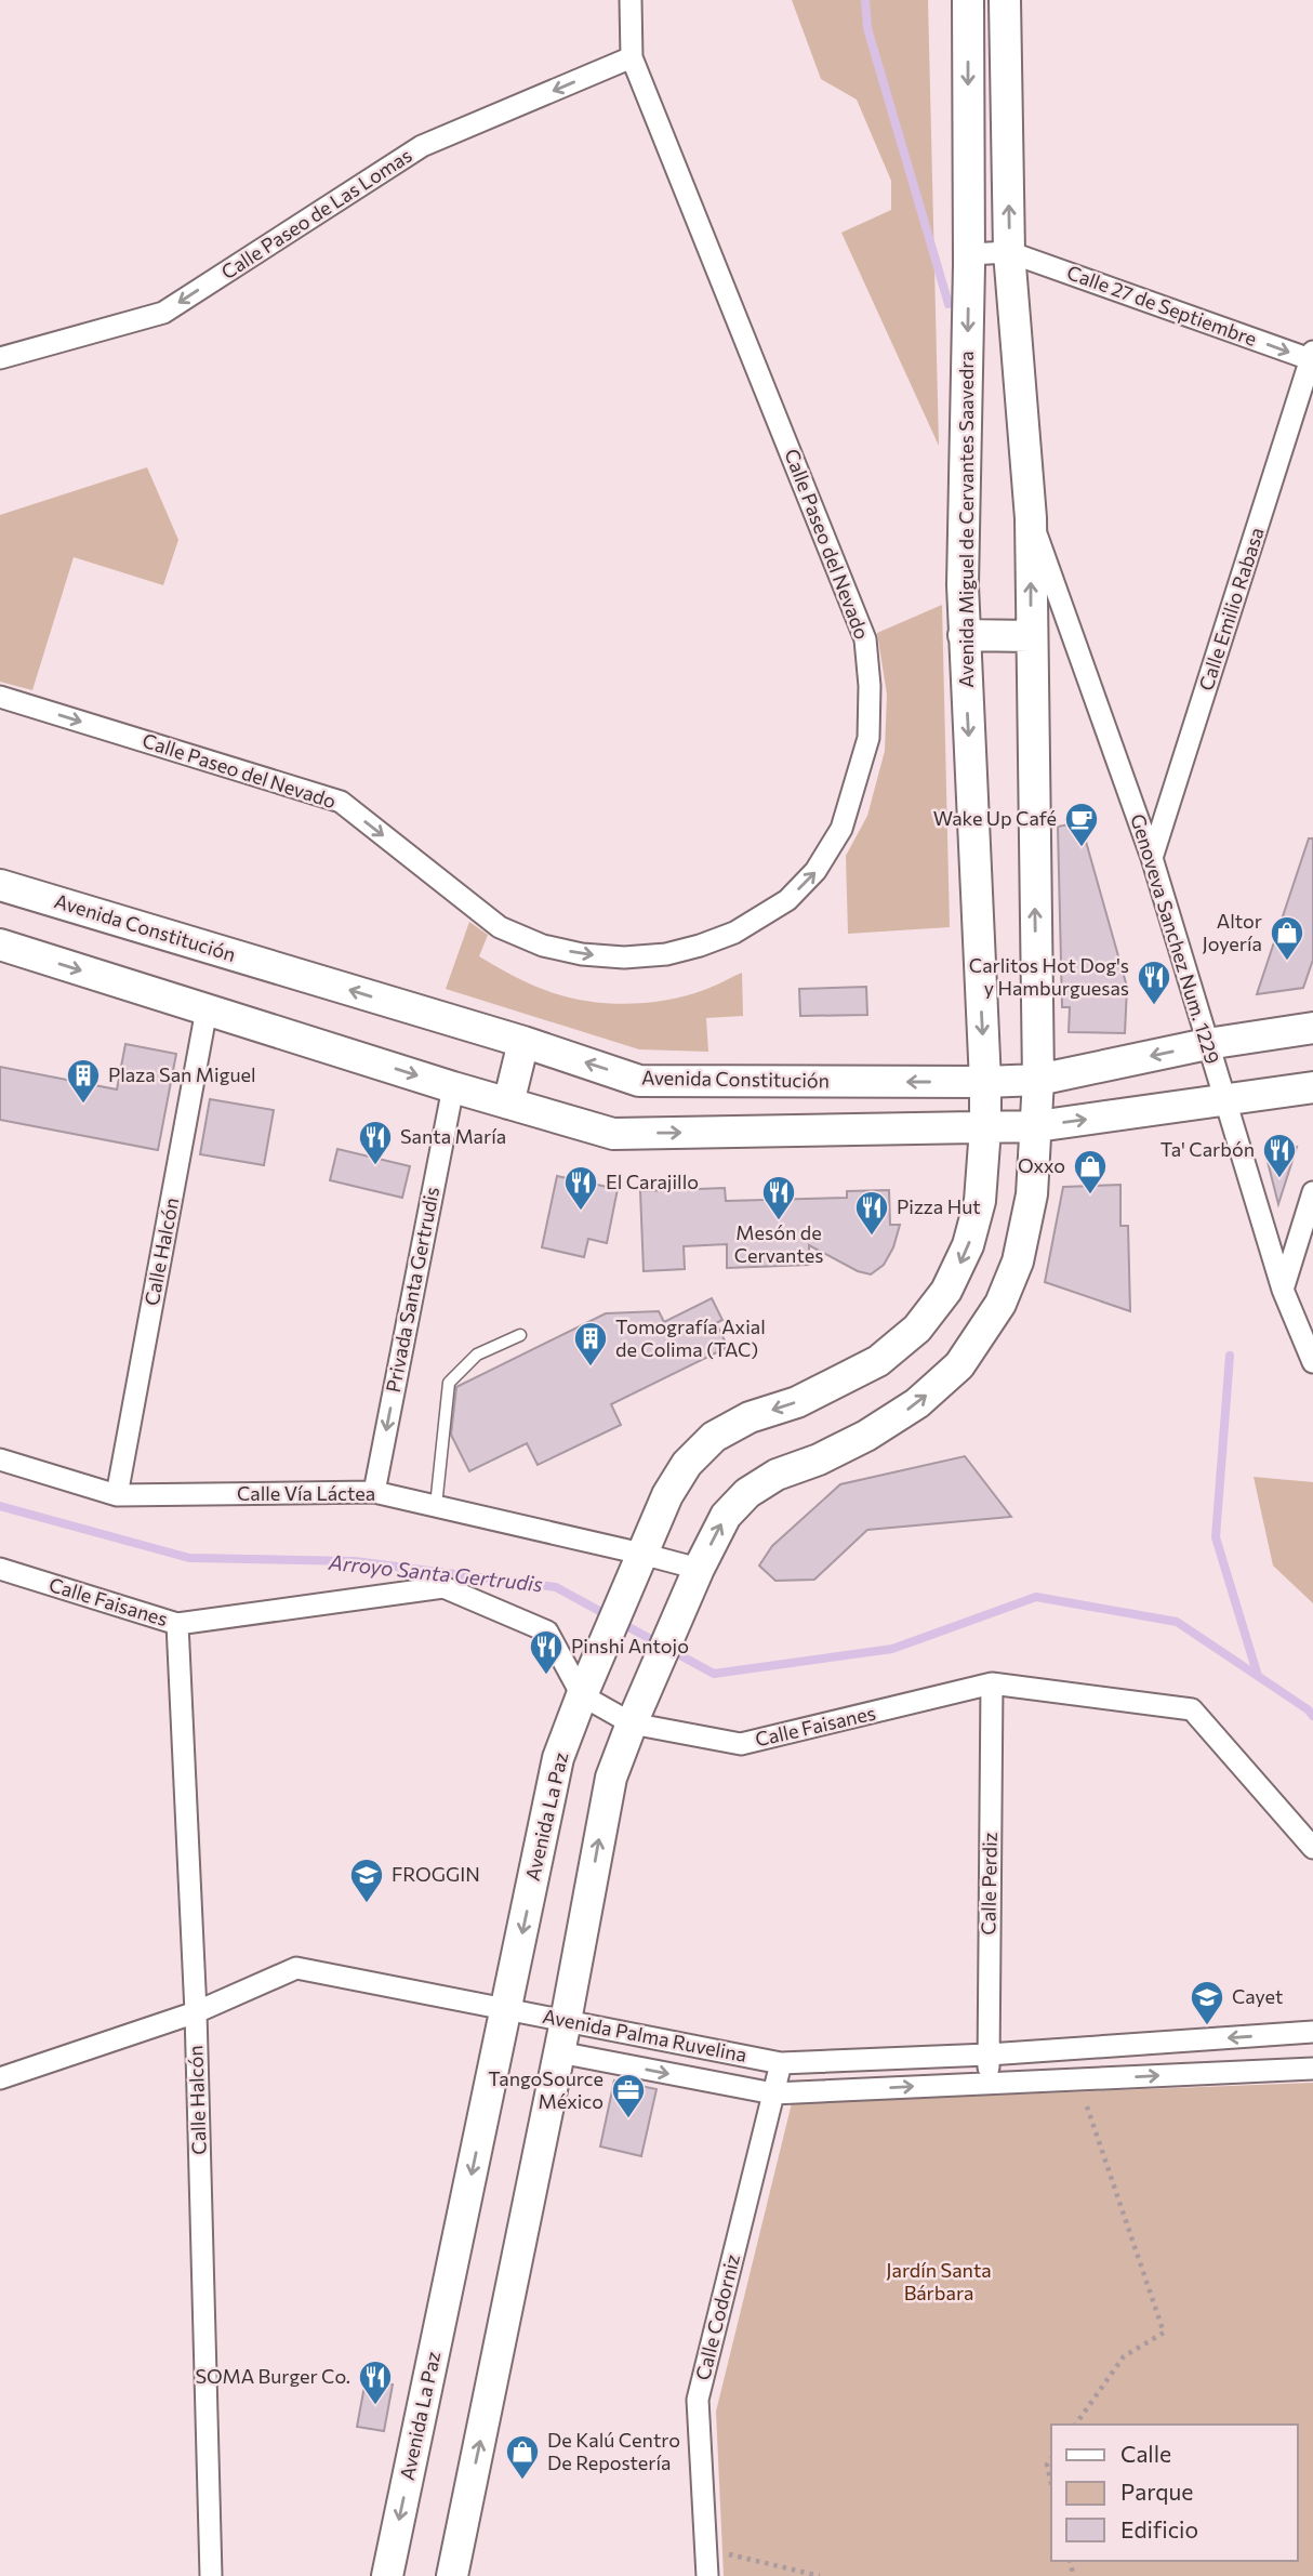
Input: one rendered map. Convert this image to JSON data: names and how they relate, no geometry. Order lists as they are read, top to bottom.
{
  "streets": {
    "street": [
      "Calle Paseo de Las Lomas",
      "Calle 27 de Septiembre",
      "Avenida Miguel de Cervantes Saavedra",
      "Calle Paseo del Nevado",
      "Calle Emilio Rabasa",
      "Avenida Constitución",
      "Genoveva Sanchez Num. 1229",
      "Calle Halcón",
      "Privada Santa Gertrudis",
      "Calle Vía Láctea",
      "Calle Faisanes",
      "Avenida La Paz",
      "Calle Perdiz",
      "Avenida Palma Ruvelina",
      "Calle Codorniz"
    ]
  },
  "crossings": [
    ["Calle Paseo de Las Lomas", "Calle Paseo del Nevado"],
    ["Calle 27 de Septiembre", "Calle Emilio Rabasa"],
    ["Avenida Miguel de Cervantes Saavedra", "Avenida Constitución"],
    ["Avenida Miguel de Cervantes Saavedra", "Avenida La Paz"],
    ["Calle Emilio Rabasa", "Genoveva Sanchez Num. 1229"],
    ["Avenida Constitución", "Genoveva Sanchez Num. 1229"],
    ["Calle Halcón", "Calle Vía Láctea"],
    ["Calle Halcón", "Calle Faisanes"],
    ["Calle Halcón", "Avenida Palma Ruvelina"],
    ["Privada Santa Gertrudis", "Calle Vía Láctea"],
    ["Calle Vía Láctea", "Avenida La Paz"],
    ["Calle Faisanes", "Avenida La Paz"],
    ["Calle Faisanes", "Calle Perdiz"],
    ["Avenida La Paz", "Avenida Palma Ruvelina"],
    ["Calle Perdiz", "Avenida Palma Ruvelina"],
    ["Avenida Palma Ruvelina", "Calle Codorniz"]
  ],
  "one_way": ["Calle Paseo de Las Lomas", "Calle 27 de Septiembre", "Privada Santa Gertrudis"],
  "water": ["Arroyo Santa Gertrudis"],
  "parks": ["Jardín Santa Bárbara"],
  "places": {
    "cafe": ["Wake Up Café"],
    "shop": ["Altor Joyería", "Oxxo", "De Kalú Centro De Repostería"],
    "restaurant": [
      "Carlitos Hot Dog's y Hamburguesas",
      "Santa María",
      "Ta' Carbón",
      "El Carajillo",
      "Mesón de Cervantes",
      "Pizza Hut",
      "Pinshi Antojo",
      "SOMA Burger Co."
    ],
    "building": ["Plaza San Miguel", "Tomografía Axial de Colima (TAC)"],
    "school or university": ["FROGGIN", "Cayet"],
    "office": ["TangoSource México"]
  },
  "legend": ["Calle", "Parque", "Edificio"]
}
